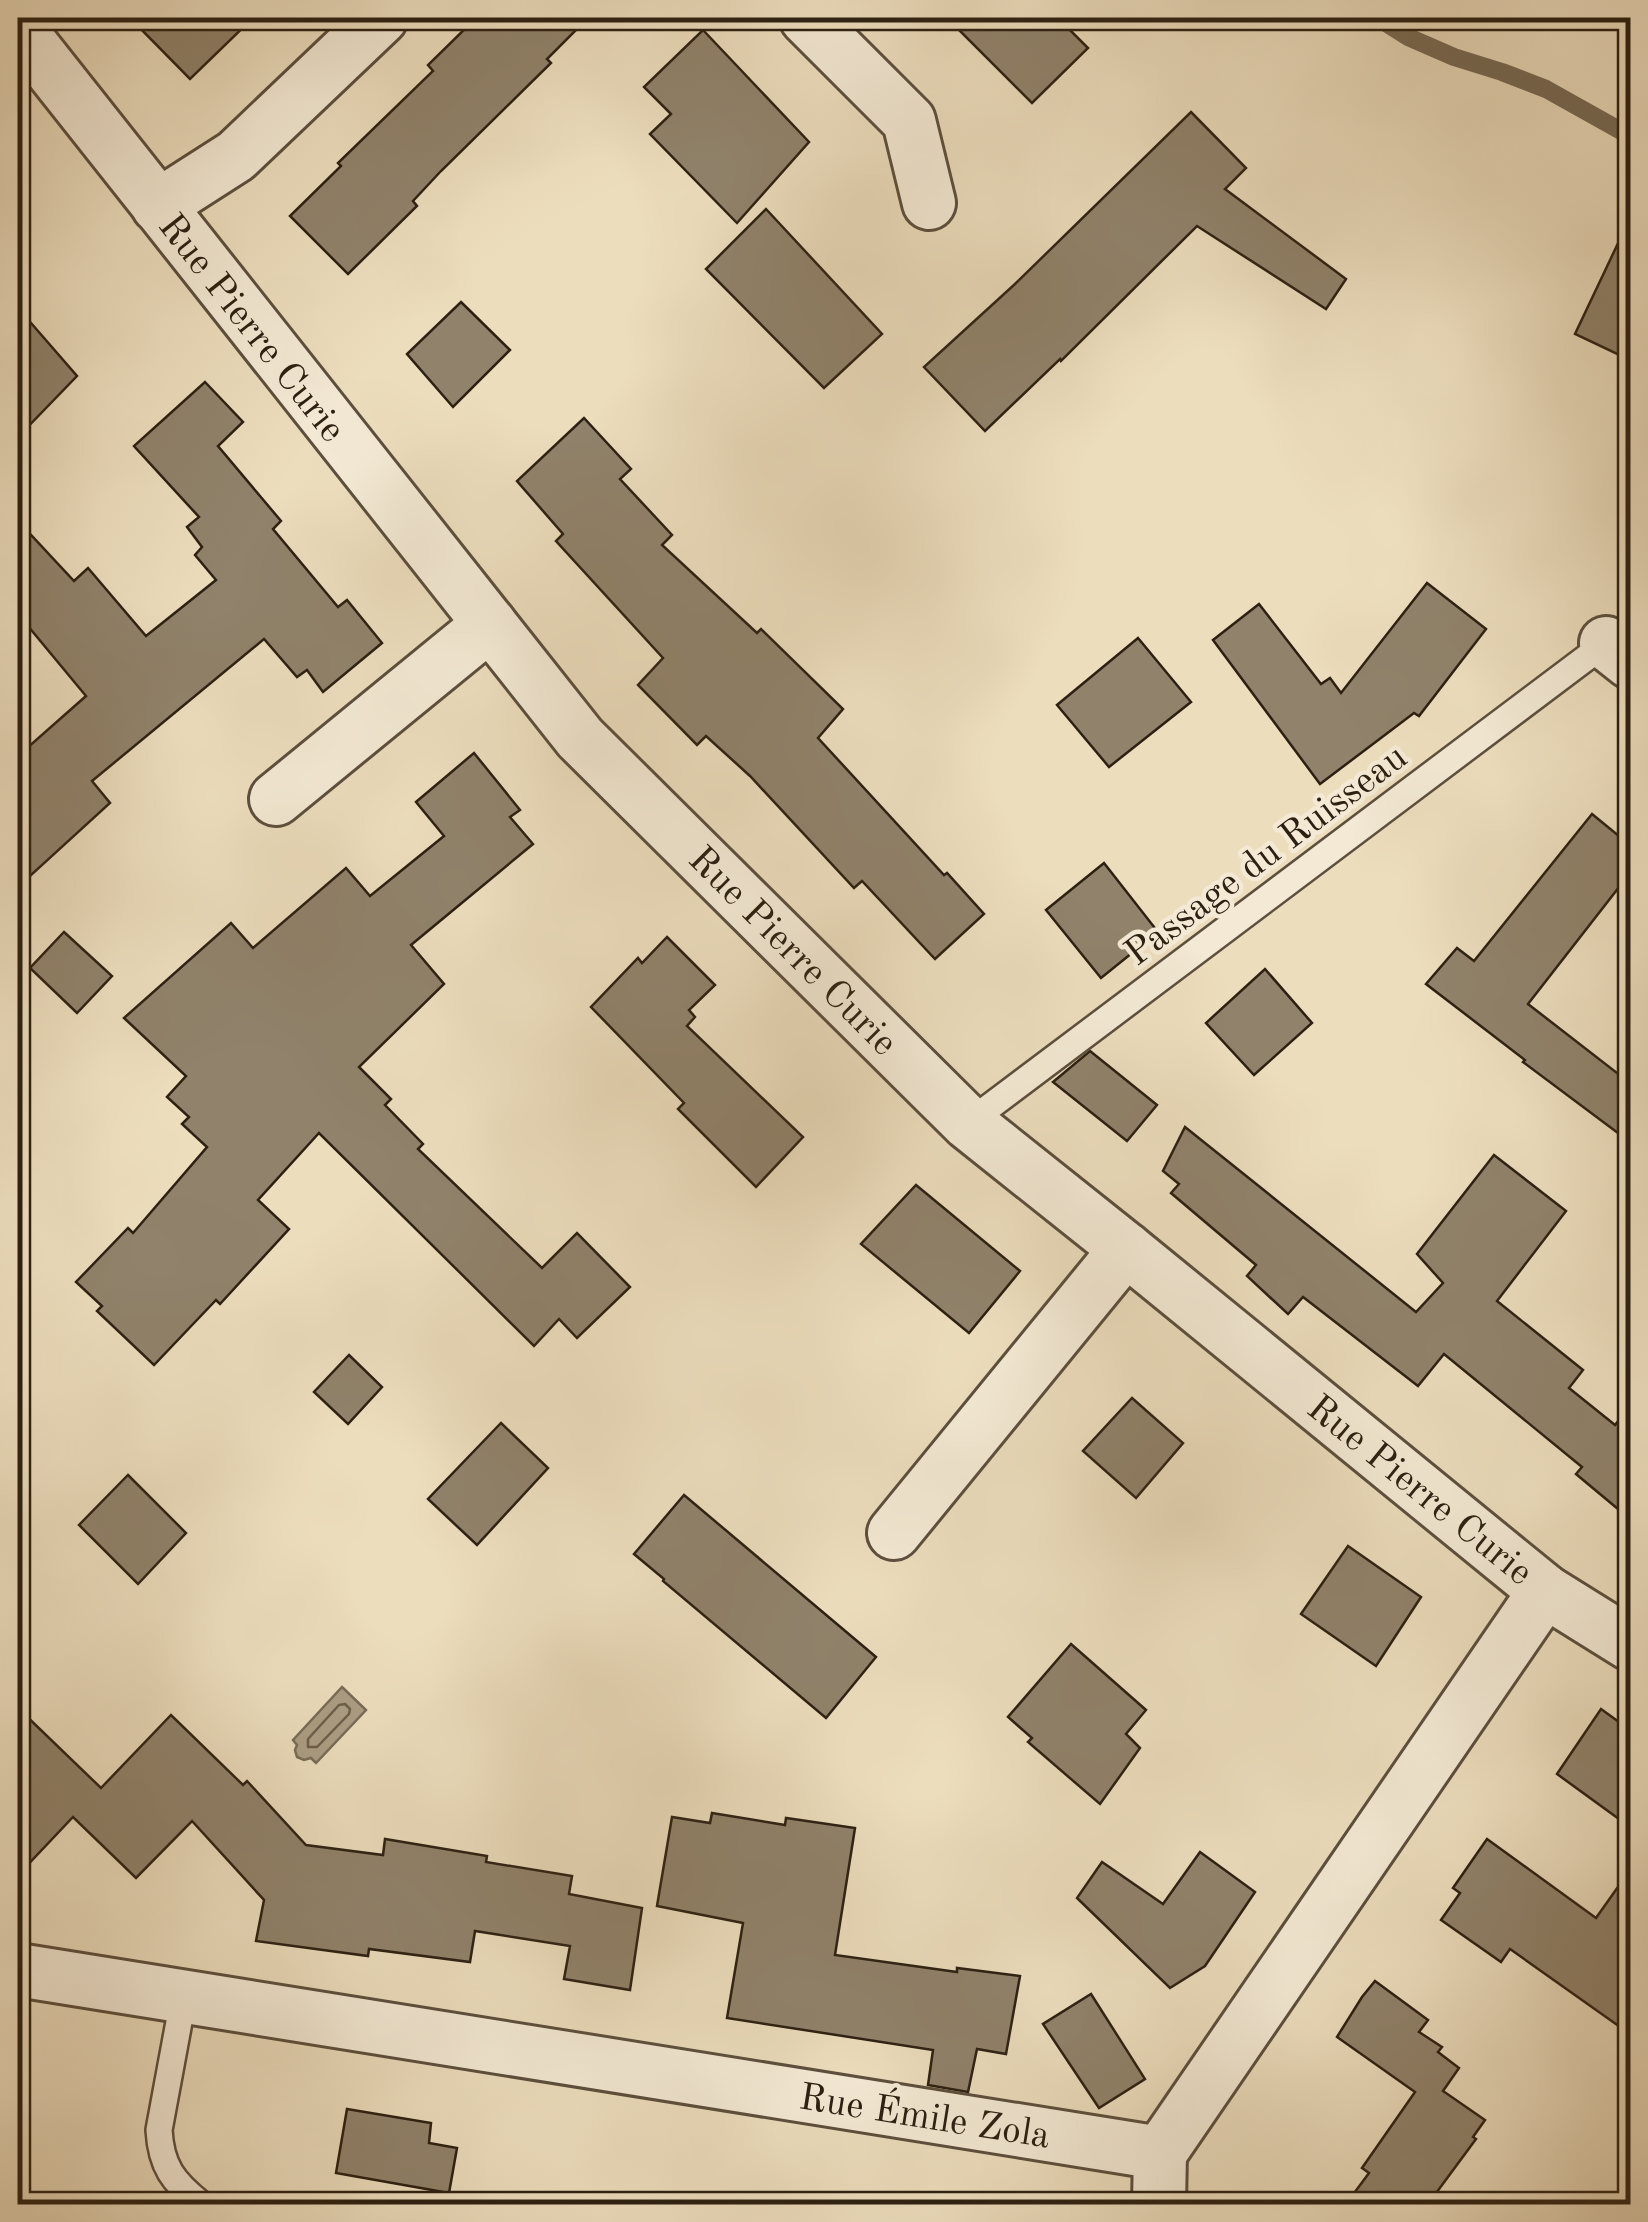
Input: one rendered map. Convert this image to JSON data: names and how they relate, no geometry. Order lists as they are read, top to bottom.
{
  "streets": {
    "street": ["Rue Pierre Curie", "Rue Émile Zola"],
    "lane": ["Passage du Ruisseau"]
  },
  "crossings": [
    ["Rue Pierre Curie", "Passage du Ruisseau"]
  ]
}
